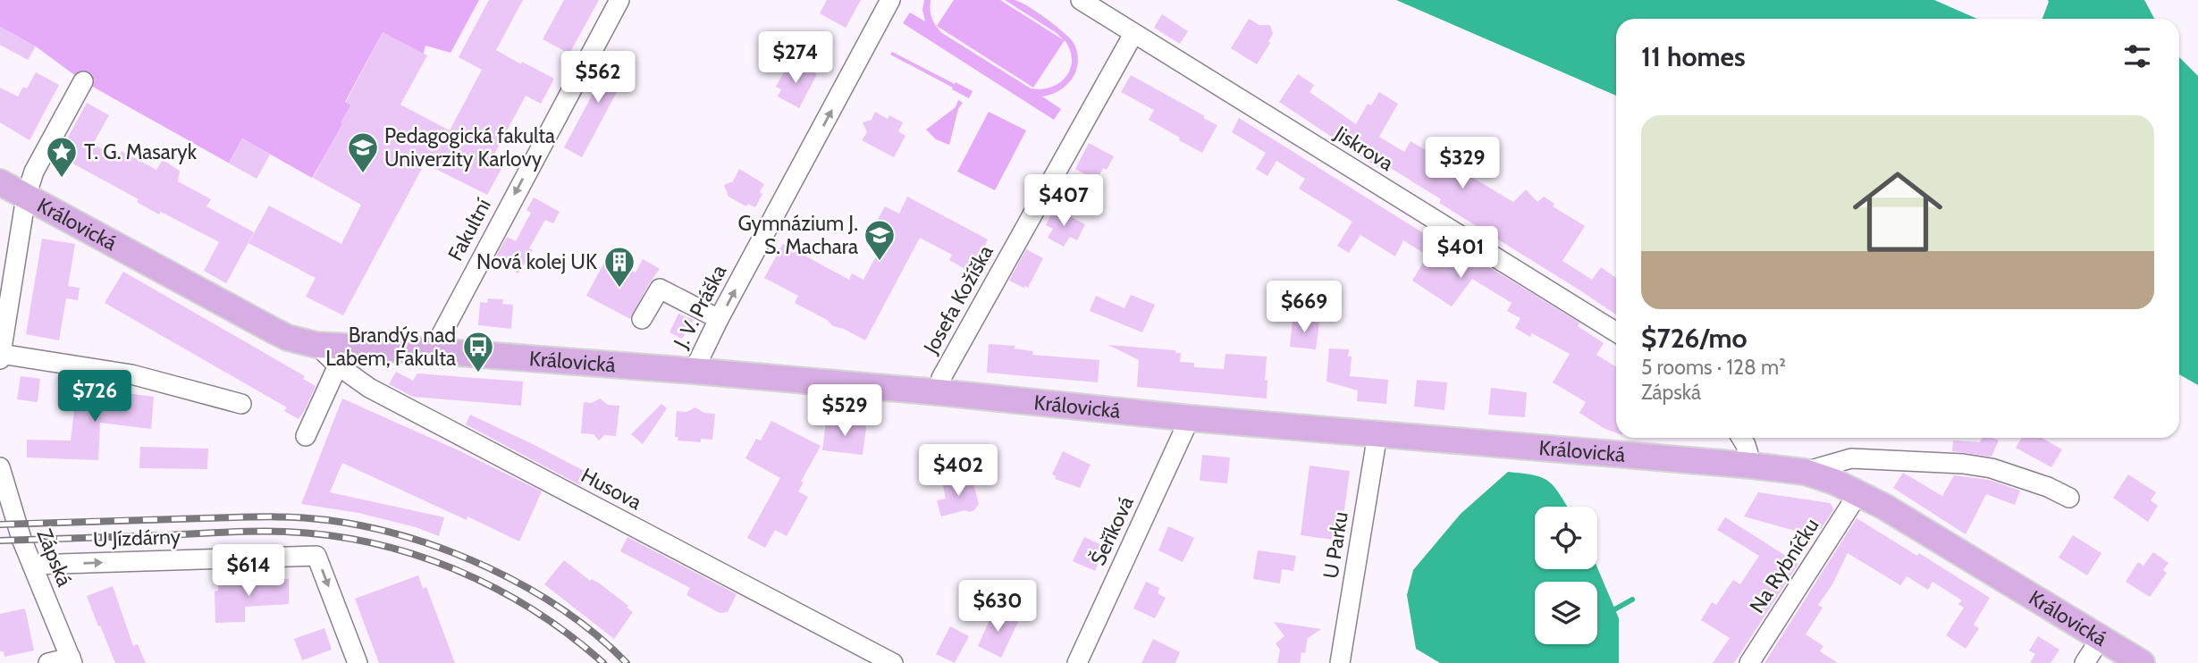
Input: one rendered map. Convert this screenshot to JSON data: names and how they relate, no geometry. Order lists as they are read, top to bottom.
{
  "streets": {
    "main road": ["Královická"],
    "street": [
      "Jiskrova",
      "Fakultní",
      "Josefa Kožíška",
      "J. V. Práška",
      "Husova",
      "Šeříková",
      "U Jízdárny",
      "U Parku",
      "Zápská",
      "Na Rybníčku"
    ]
  },
  "crossings": [
    ["Jiskrova", "Josefa Kožíška"],
    ["Královická", "Fakultní"],
    ["Královická", "Josefa Kožíška"],
    ["Královická", "J. V. Práška"],
    ["Královická", "Husova"],
    ["Královická", "Šeříková"],
    ["Královická", "U Parku"],
    ["Královická", "Na Rybníčku"],
    ["U Jízdárny", "Zápská"]
  ],
  "one_way": ["Fakultní", "J. V. Práška", "U Jízdárny"],
  "places": {
    "school or university": ["Pedagogická fakulta Univerzity Karlovy", "Gymnázium J. S. Machara"],
    "place": ["T. G. Masaryk"],
    "building": ["Nová kolej UK"],
    "bus stop": ["Brandýs nad Labem, Fakulta"]
  },
  "page": {
    "heading": "11 homes",
    "price": [
      "$274",
      "$562",
      "$329",
      "$407",
      "$401",
      "$669",
      "$726",
      "$529",
      "$402",
      "$614",
      "$630"
    ],
    "list": [
      {
        "name": "$726/mo",
        "note": "5 rooms · 128 m² · Zápská"
      }
    ]
  }
}
